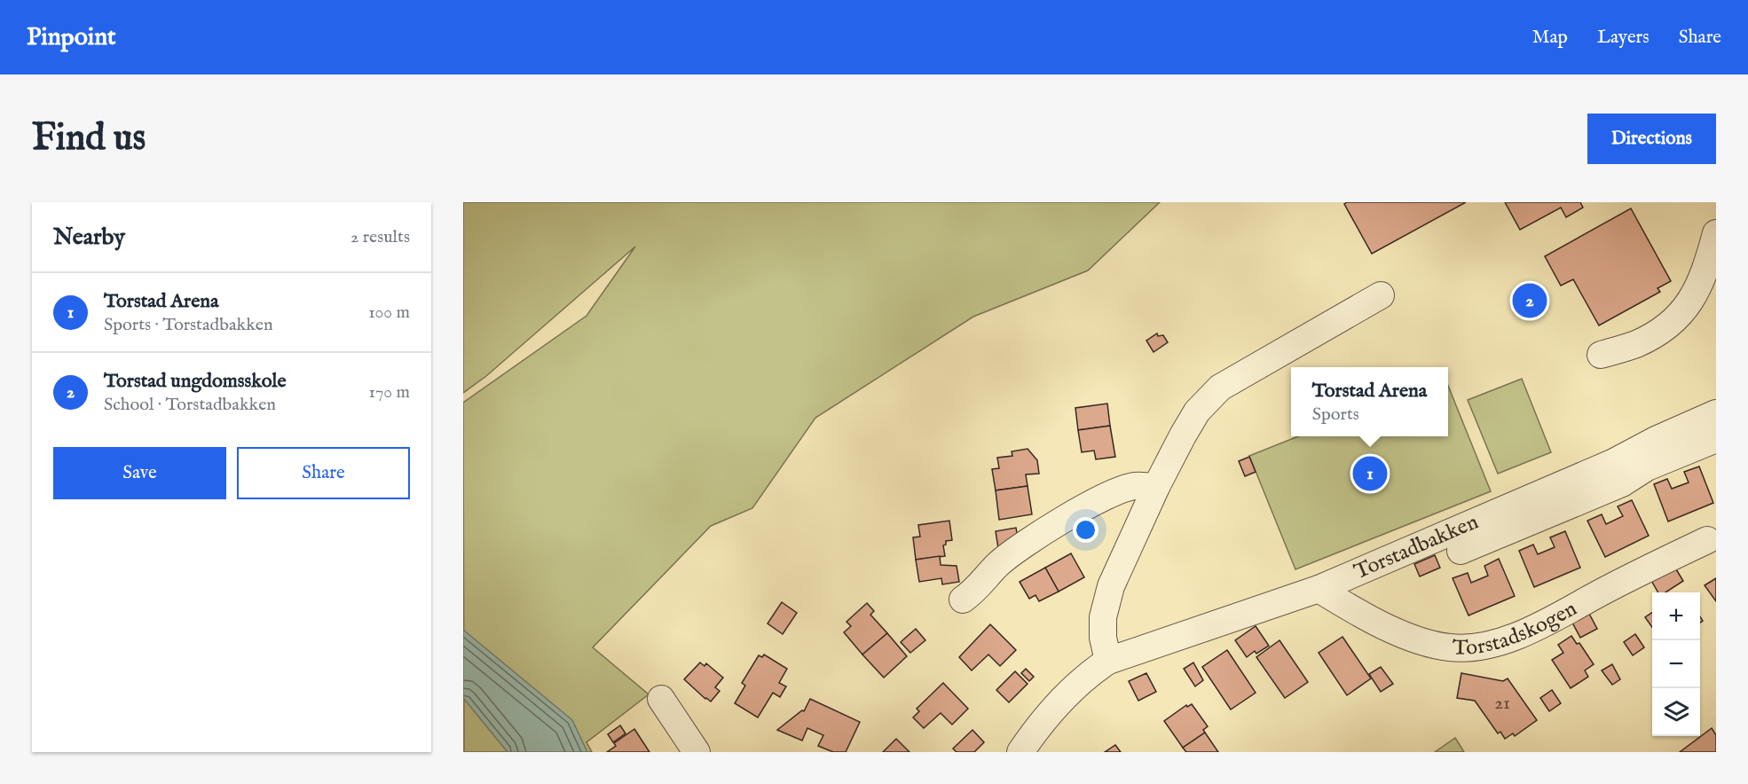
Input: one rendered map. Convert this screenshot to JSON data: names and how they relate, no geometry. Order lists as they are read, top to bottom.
{
  "streets": {
    "street": ["Torstadbakken", "Torstadskogen"]
  },
  "crossings": [
    ["Torstadbakken", "Torstadskogen"]
  ],
  "house_numbers": ["21"],
  "page": {
    "header": "Pinpoint",
    "nav": ["Map", "Layers", "Share"],
    "buttons": [
      "Directions",
      ["Save", "Share"]
    ],
    "title": "Find us",
    "heading": ["Nearby", "2 results"],
    "list": [
      {
        "mark": "1",
        "name": "Torstad Arena",
        "note": "Sports · Torstadbakken",
        "value": "100 m"
      },
      {
        "mark": "2",
        "name": "Torstad ungdomsskole",
        "note": "School · Torstadbakken",
        "value": "170 m"
      }
    ],
    "pins": ["2", "1"],
    "popup": ["Torstad Arena", "Sports"],
    "map_buttons": ["+", "−"]
  }
}
